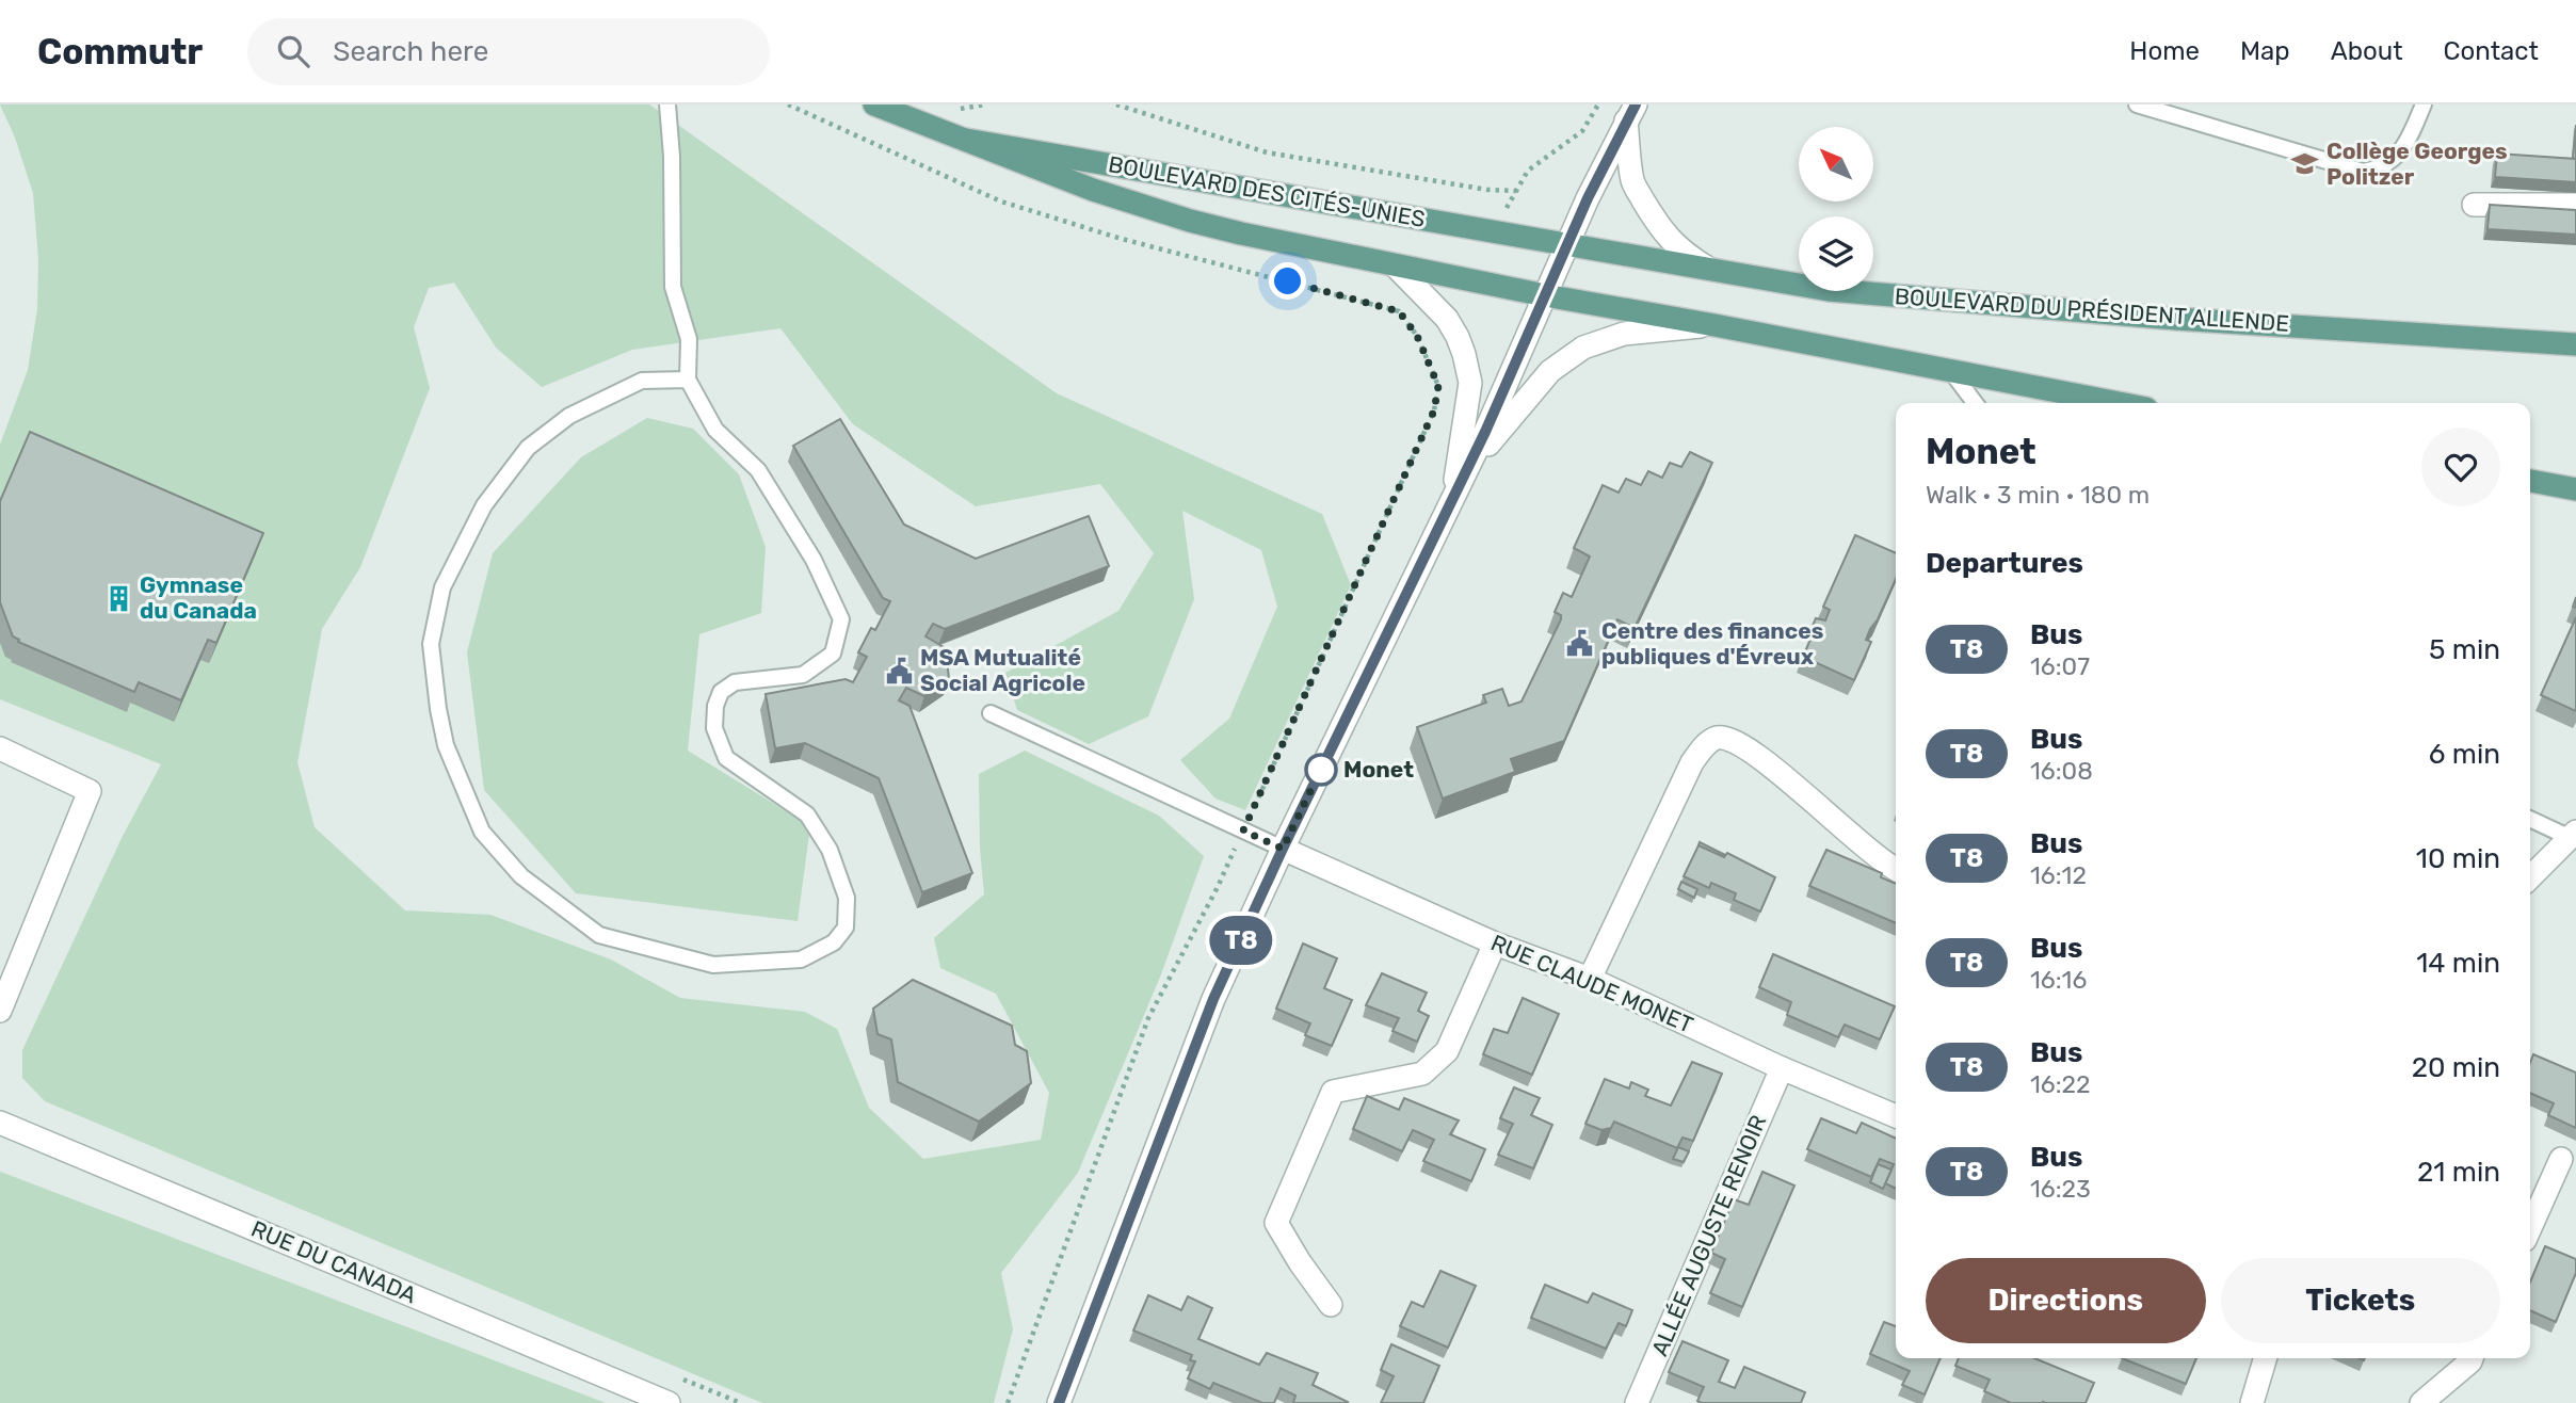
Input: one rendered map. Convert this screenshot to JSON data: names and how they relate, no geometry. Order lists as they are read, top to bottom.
{
  "streets": {
    "main road": ["BOULEVARD DES CITÉS-UNIES", "BOULEVARD DU PRÉSIDENT ALLENDE"],
    "street": ["RUE CLAUDE MONET", "ALLÉE AUGUSTE RENOIR", "RUE DU CANADA"]
  },
  "crossings": [
    ["BOULEVARD DES CITÉS-UNIES", "BOULEVARD DU PRÉSIDENT ALLENDE"],
    ["RUE CLAUDE MONET", "ALLÉE AUGUSTE RENOIR"]
  ],
  "places": {
    "school or university": ["Collège Georges Politzer"],
    "building": ["Gymnase du Canada"],
    "public building": ["Centre des finances publiques d'Évreux", "MSA Mutualité Social Agricole"],
    "other": ["Monet"]
  },
  "lines": ["bus line T8"],
  "north": "top left",
  "page": {
    "header": "Commutr",
    "search": "Search here",
    "nav": [
      "Home",
      "Map",
      "About",
      "Contact"
    ],
    "on_map": "T8",
    "heading": [
      ["Monet", "Walk · 3 min · 180 m"],
      "Departures"
    ],
    "list": [
      {
        "mark": "T8",
        "name": "Bus",
        "note": "16:07",
        "value": "5 min"
      },
      {
        "mark": "T8",
        "name": "Bus",
        "note": "16:08",
        "value": "6 min"
      },
      {
        "mark": "T8",
        "name": "Bus",
        "note": "16:12",
        "value": "10 min"
      },
      {
        "mark": "T8",
        "name": "Bus",
        "note": "16:16",
        "value": "14 min"
      },
      {
        "mark": "T8",
        "name": "Bus",
        "note": "16:22",
        "value": "20 min"
      },
      {
        "mark": "T8",
        "name": "Bus",
        "note": "16:23",
        "value": "21 min"
      }
    ],
    "buttons": ["Directions", "Tickets"]
  }
}
